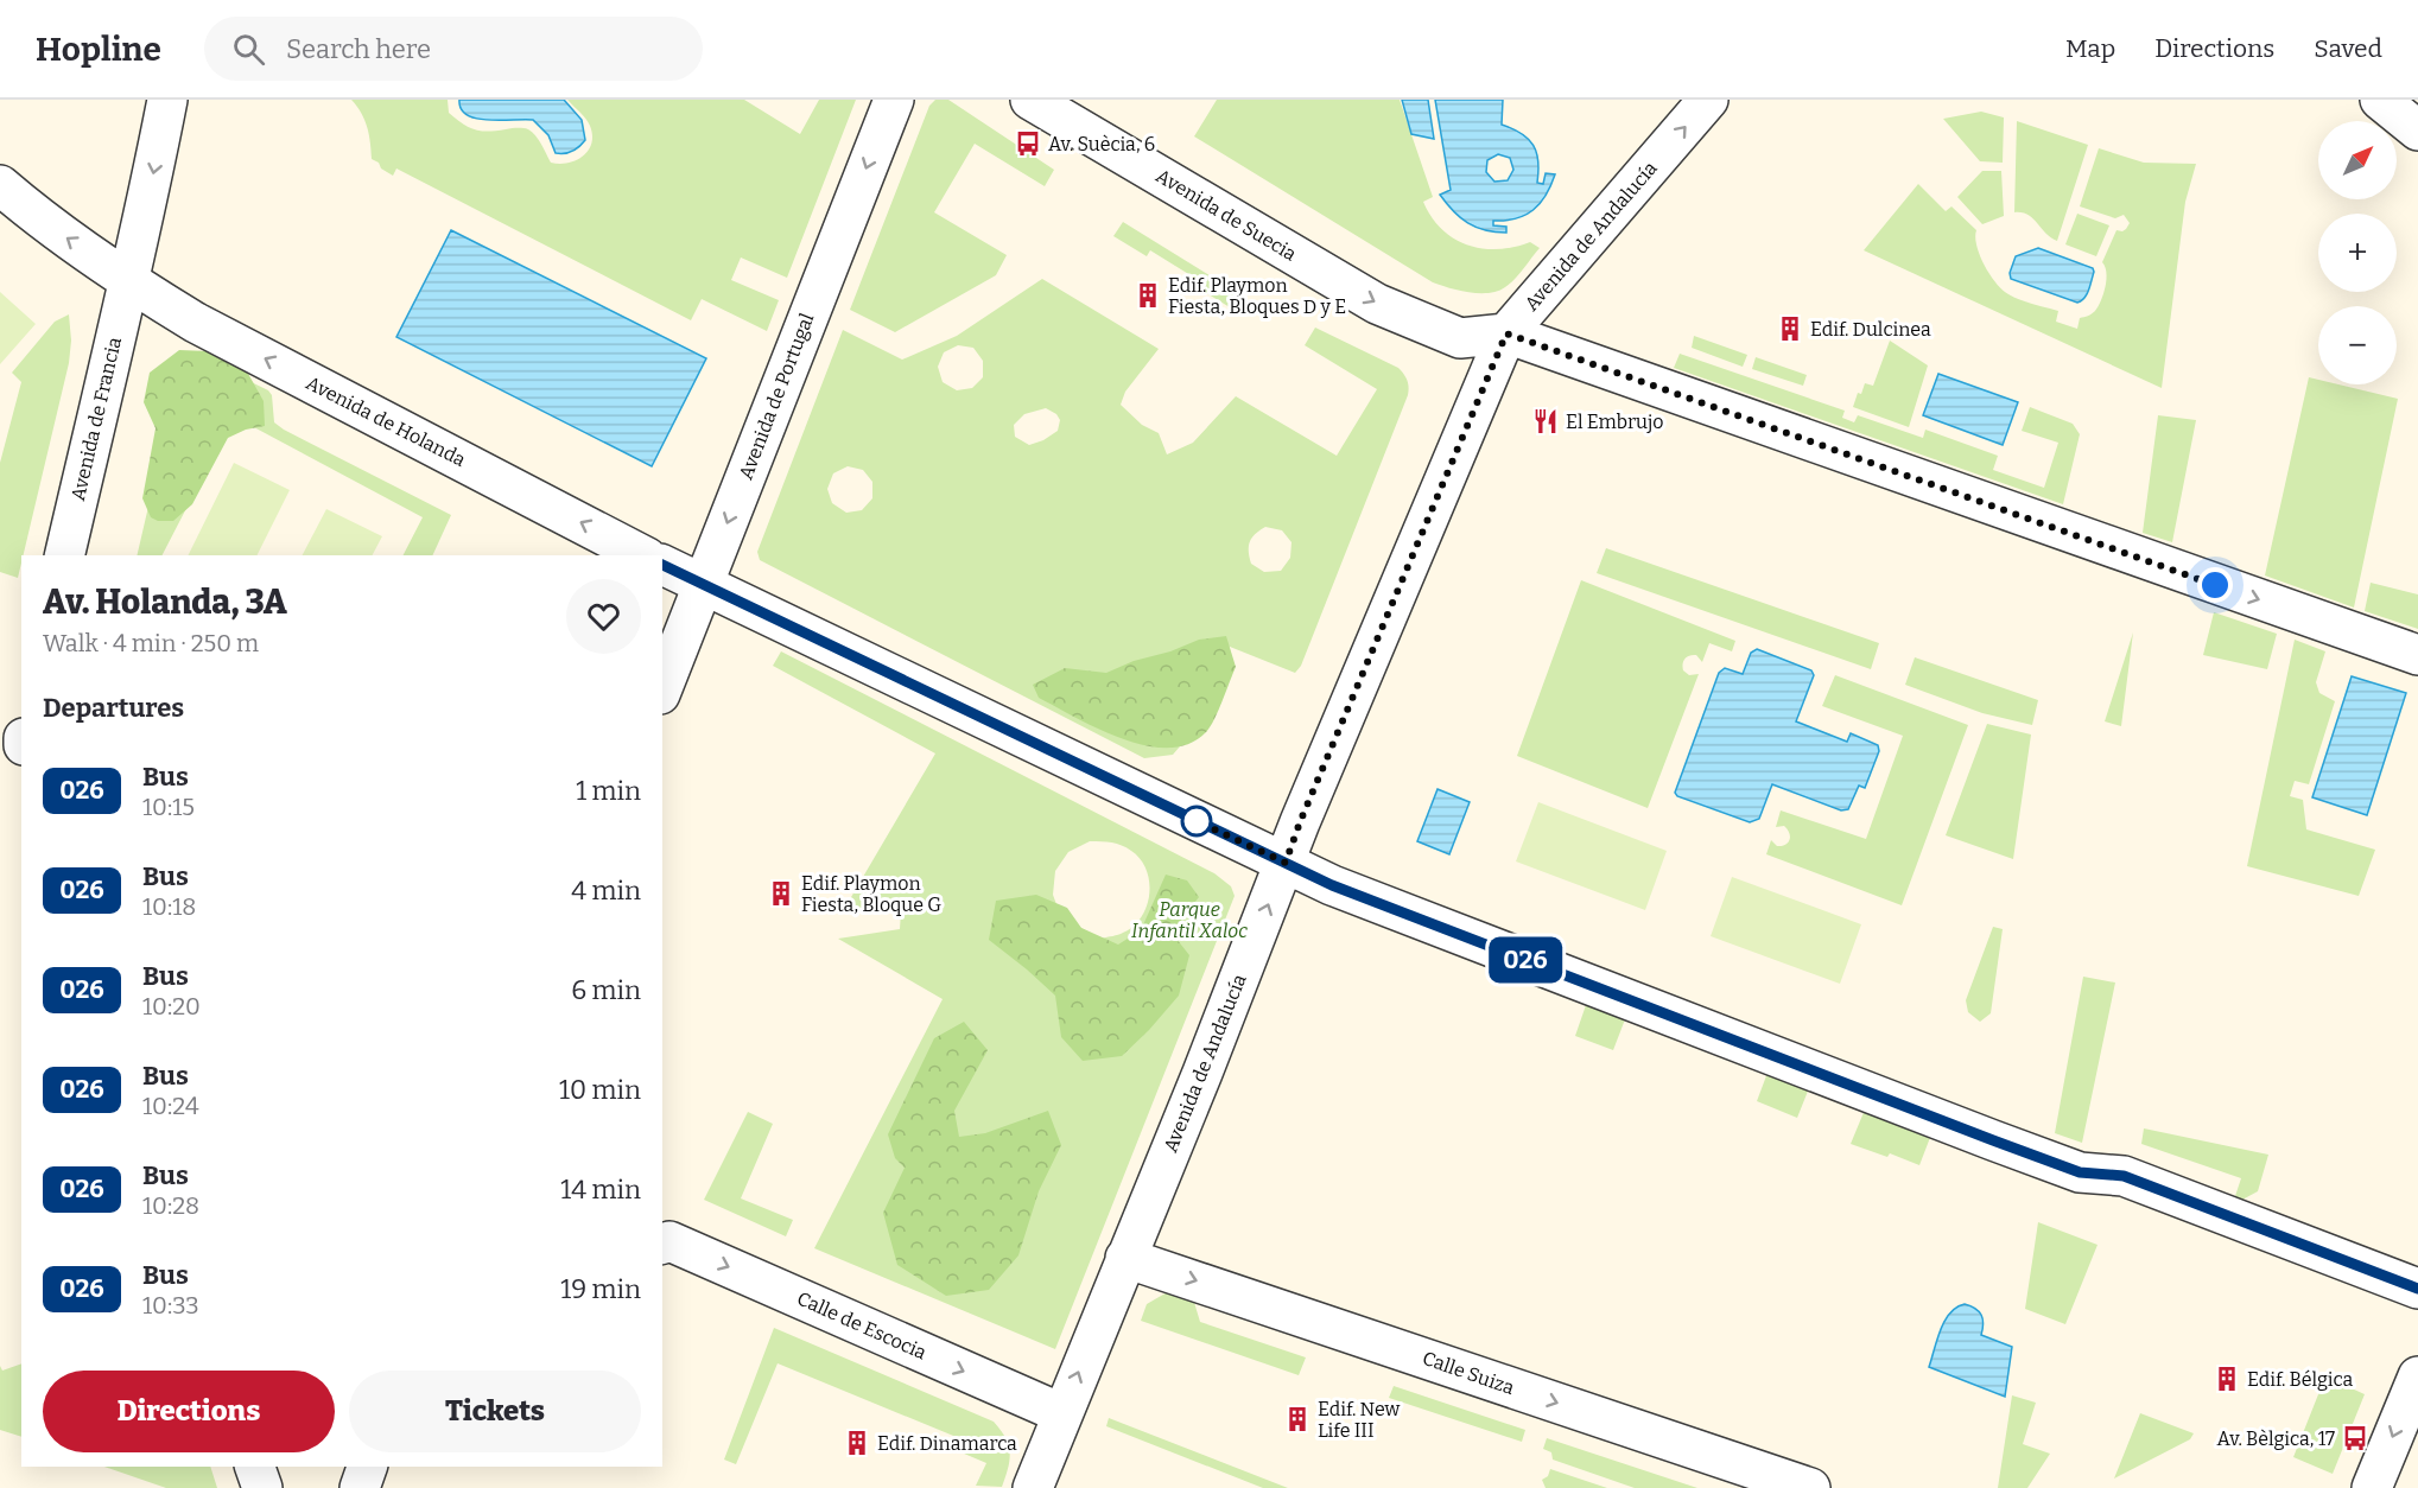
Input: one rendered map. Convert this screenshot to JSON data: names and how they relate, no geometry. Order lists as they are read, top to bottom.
{
  "streets": {
    "street": [
      "Avenida de Suecia",
      "Avenida de Andalucía",
      "Avenida de Portugal",
      "Avenida de Francia",
      "Avenida de Holanda",
      "Calle de Escocia",
      "Calle Suiza"
    ]
  },
  "crossings": [
    ["Avenida de Suecia", "Avenida de Andalucía"],
    ["Avenida de Andalucía", "Calle de Escocia"],
    ["Avenida de Andalucía", "Calle Suiza"],
    ["Avenida de Francia", "Avenida de Holanda"]
  ],
  "one_way": [
    "Avenida de Suecia",
    "Avenida de Andalucía",
    "Avenida de Portugal",
    "Avenida de Francia",
    "Avenida de Holanda",
    "Calle de Escocia",
    "Calle Suiza"
  ],
  "parks": ["Parque Infantil Xaloc"],
  "places": {
    "bus stop": ["Av. Suècia, 6", "Av. Bèlgica, 17"],
    "building": [
      "Edif. Playmon Fiesta, Bloques D y E",
      "Edif. Dulcinea",
      "Edif. Playmon Fiesta, Bloque G",
      "Edif. Bélgica",
      "Edif. New Life III",
      "Edif. Dinamarca"
    ],
    "restaurant": ["El Embrujo"]
  },
  "lines": ["bus line 026"],
  "north": "top right",
  "page": {
    "header": "Hopline",
    "search": "Search here",
    "nav": ["Map", "Directions", "Saved"],
    "on_map": "026",
    "map_buttons": ["+", "−"],
    "heading": [
      ["Av. Holanda, 3A", "Walk · 4 min · 250 m"],
      "Departures"
    ],
    "list": [
      {
        "mark": "026",
        "name": "Bus",
        "note": "10:15",
        "value": "1 min"
      },
      {
        "mark": "026",
        "name": "Bus",
        "note": "10:18",
        "value": "4 min"
      },
      {
        "mark": "026",
        "name": "Bus",
        "note": "10:20",
        "value": "6 min"
      },
      {
        "mark": "026",
        "name": "Bus",
        "note": "10:24",
        "value": "10 min"
      },
      {
        "mark": "026",
        "name": "Bus",
        "note": "10:28",
        "value": "14 min"
      },
      {
        "mark": "026",
        "name": "Bus",
        "note": "10:33",
        "value": "19 min"
      }
    ],
    "buttons": ["Directions", "Tickets"]
  }
}
